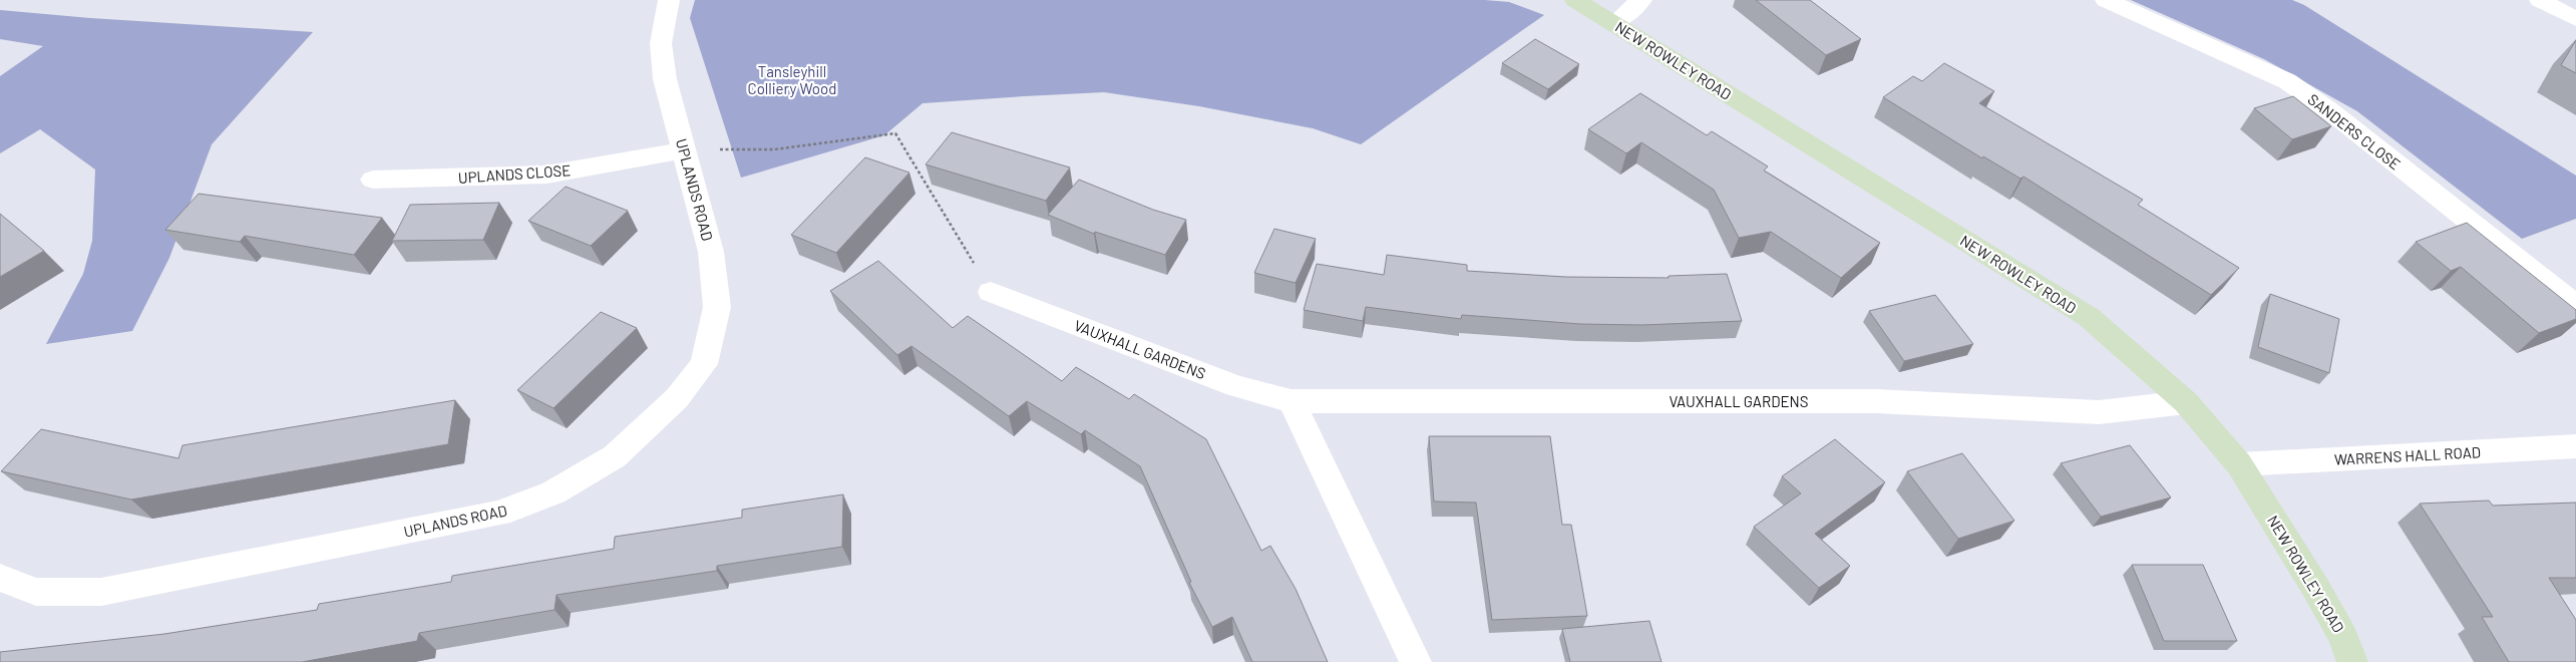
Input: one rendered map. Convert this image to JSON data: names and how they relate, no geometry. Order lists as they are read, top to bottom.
{
  "streets": {
    "main road": ["NEW ROWLEY ROAD"],
    "street": [
      "SANDERS CLOSE",
      "UPLANDS CLOSE",
      "UPLANDS ROAD",
      "VAUXHALL GARDENS",
      "WARRENS HALL ROAD"
    ]
  },
  "crossings": [
    ["NEW ROWLEY ROAD", "VAUXHALL GARDENS"],
    ["NEW ROWLEY ROAD", "WARRENS HALL ROAD"],
    ["UPLANDS CLOSE", "UPLANDS ROAD"]
  ],
  "parks": ["Tansleyhill Colliery Wood"]
}
